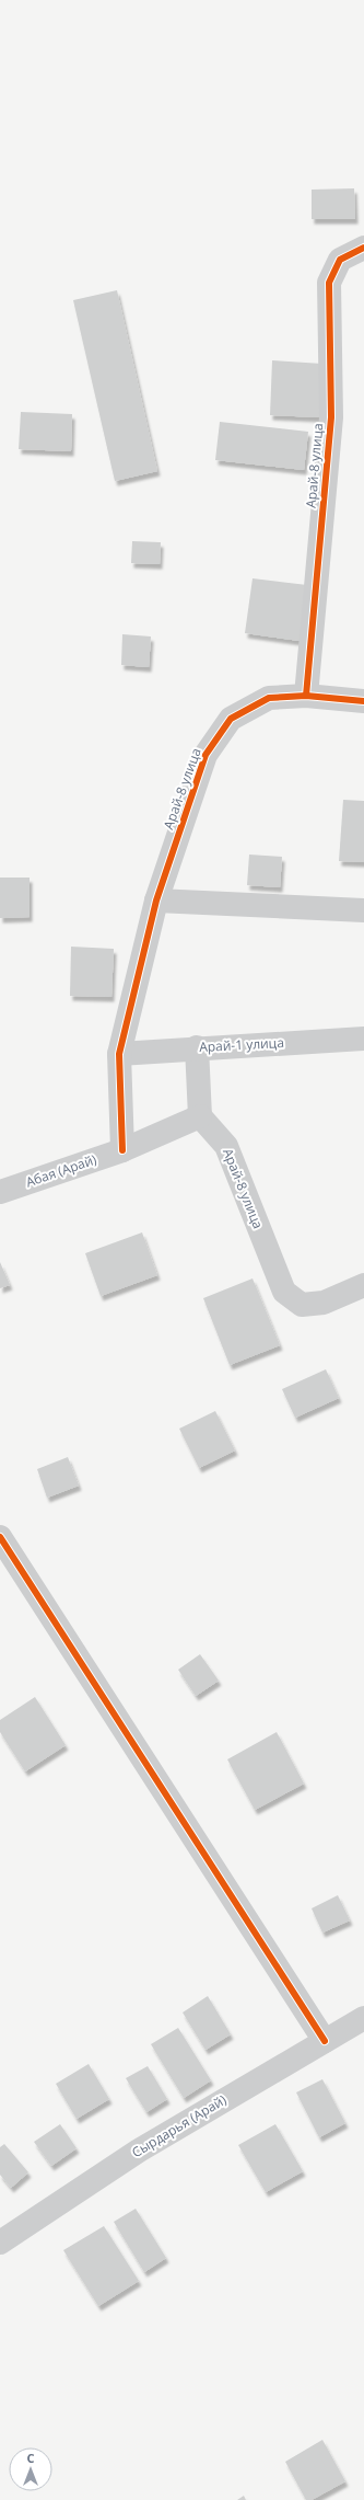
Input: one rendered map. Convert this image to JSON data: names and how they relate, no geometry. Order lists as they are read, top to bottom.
{
  "streets": {
    "street": [
      "Арай-8 улица",
      "Арай-1 улица",
      "Абая (Арай)",
      "Сырдарья (Арай)"
    ]
  },
  "crossings": [
    ["Арай-8 улица", "Арай-1 улица"],
    ["Арай-8 улица", "Абая (Арай)"]
  ],
  "north": "top"
}
